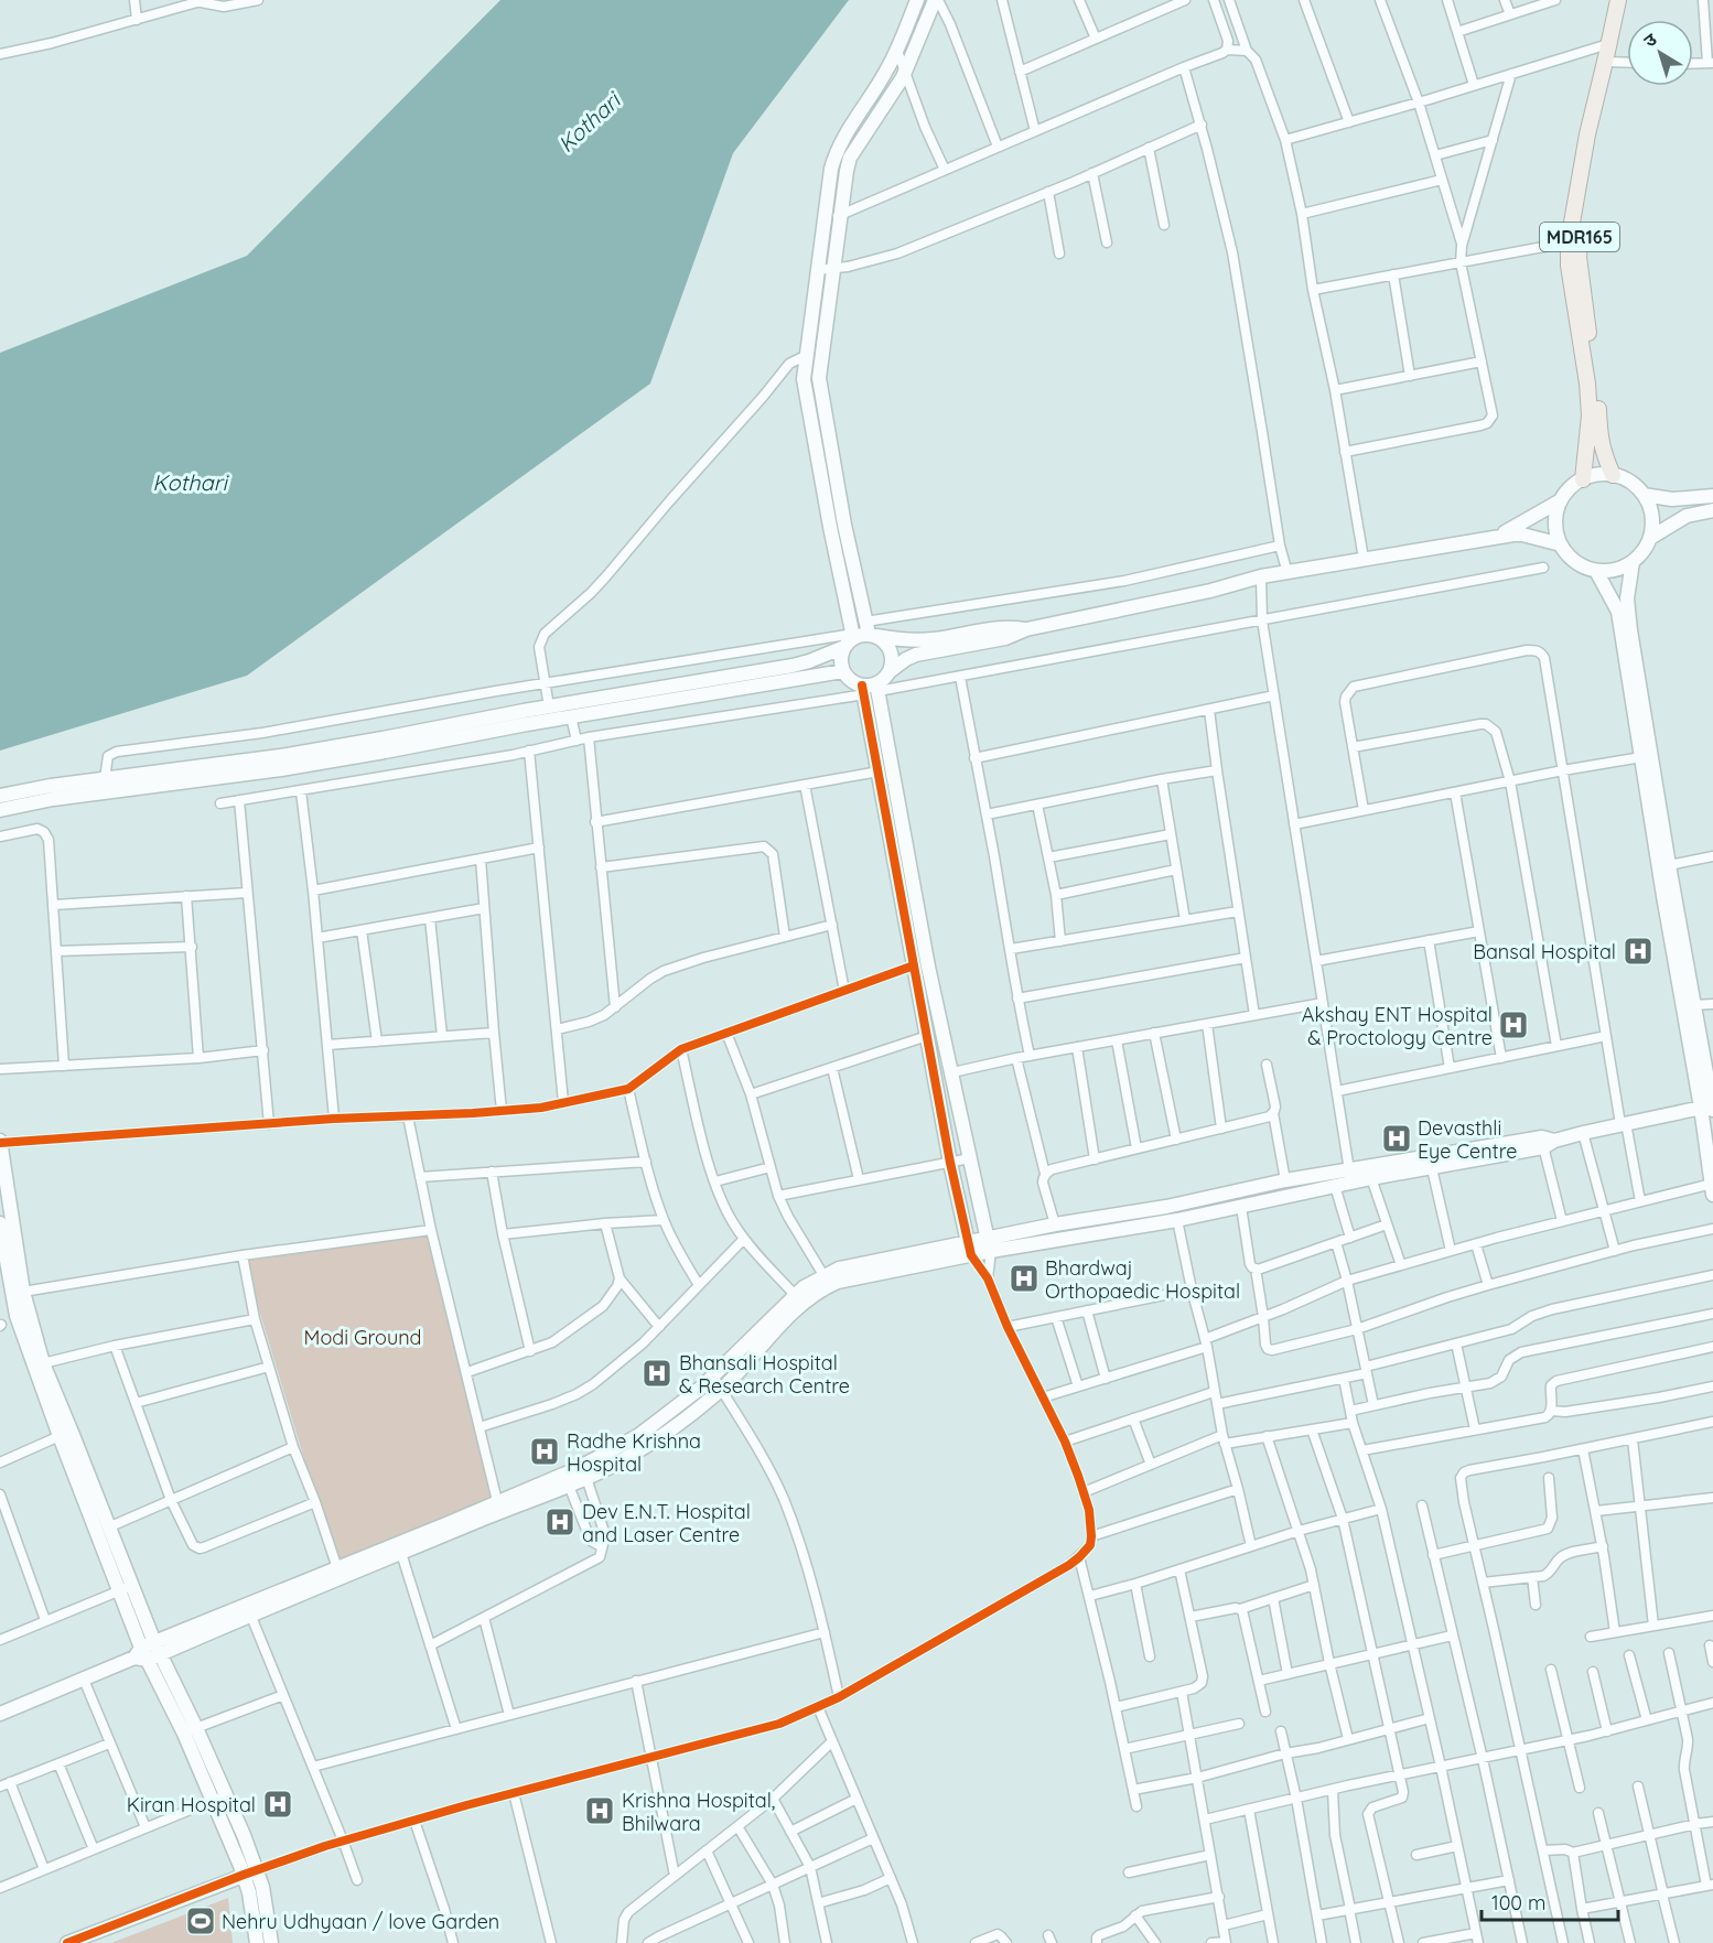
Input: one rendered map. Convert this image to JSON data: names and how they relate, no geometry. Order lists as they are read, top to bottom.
{
  "streets": {
    "main road": ["MDR165"]
  },
  "water": ["Kothari"],
  "parks": ["Modi Ground"],
  "places": {
    "hospital": [
      "Bansal Hospital",
      "Akshay ENT Hospital & Proctology Centre",
      "Devasthli Eye Centre",
      "Bhardwaj Orthopaedic Hospital",
      "Bhansali Hospital & Research Centre",
      "Radhe Krishna Hospital",
      "Dev E.N.T. Hospital and Laser Centre",
      "Kiran Hospital",
      "Krishna Hospital, Bhilwara"
    ],
    "sports": ["Nehru Udhyaan / love Garden"]
  },
  "scale_bar": "100 m",
  "north": "top left"
}
